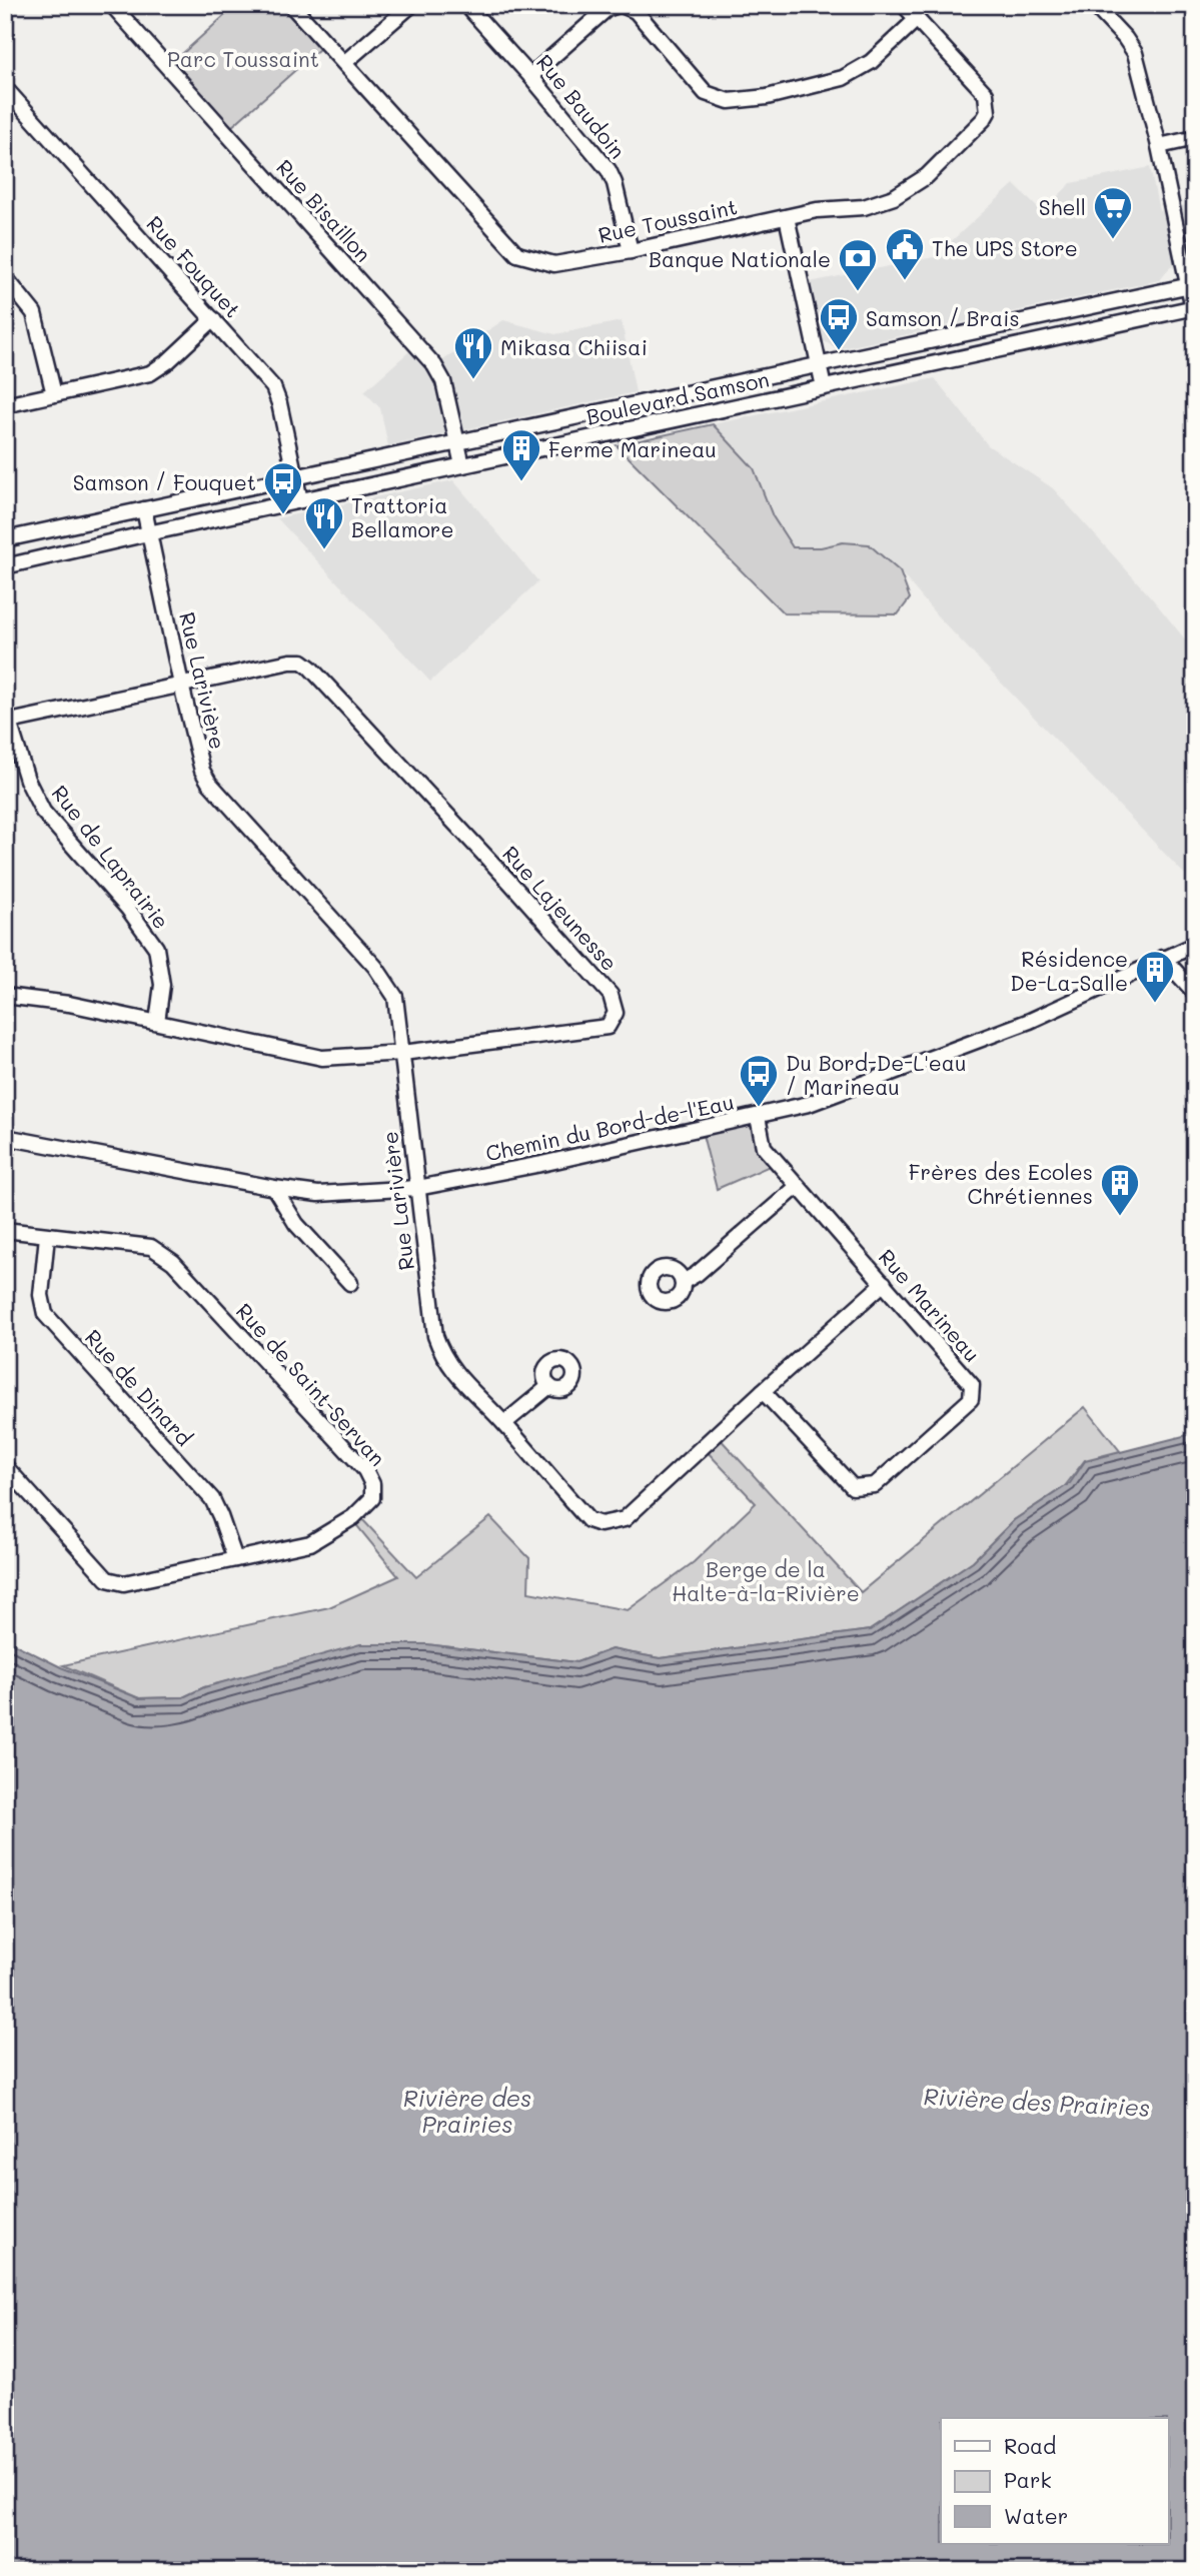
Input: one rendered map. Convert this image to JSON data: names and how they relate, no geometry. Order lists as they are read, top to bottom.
{
  "streets": {
    "street": [
      "Rue Baudoin",
      "Rue Bisaillon",
      "Rue Toussaint",
      "Rue Fouquet",
      "Boulevard Samson",
      "Rue Larivière",
      "Rue de Laprairie",
      "Rue Lajeunesse",
      "Chemin du Bord-de-l'Eau",
      "Rue Marineau",
      "Rue de Saint-Servan",
      "Rue de Dinard"
    ]
  },
  "crossings": [
    ["Rue Baudoin", "Rue Toussaint"],
    ["Rue Bisaillon", "Boulevard Samson"],
    ["Rue Fouquet", "Boulevard Samson"],
    ["Boulevard Samson", "Rue Larivière"],
    ["Rue Larivière", "Rue Lajeunesse"],
    ["Rue Larivière", "Chemin du Bord-de-l'Eau"],
    ["Rue Larivière", "Rue Marineau"],
    ["Rue de Laprairie", "Rue Lajeunesse"],
    ["Chemin du Bord-de-l'Eau", "Rue Marineau"],
    ["Rue de Saint-Servan", "Rue de Dinard"]
  ],
  "water": ["Rivière des Prairies"],
  "parks": ["Parc Toussaint", "Berge de la Halte-à-la-Rivière"],
  "places": {
    "supermarket": ["Shell"],
    "public building": ["The UPS Store"],
    "bank": ["Banque Nationale"],
    "bus stop": ["Samson / Brais", "Samson / Fouquet", "Du Bord-De-L'eau / Marineau"],
    "restaurant": ["Mikasa Chiisai", "Trattoria Bellamore"],
    "building": ["Ferme Marineau", "Résidence De-La-Salle", "Frères des Ecoles Chrétiennes"]
  },
  "legend": ["Road", "Park", "Water"]
}
